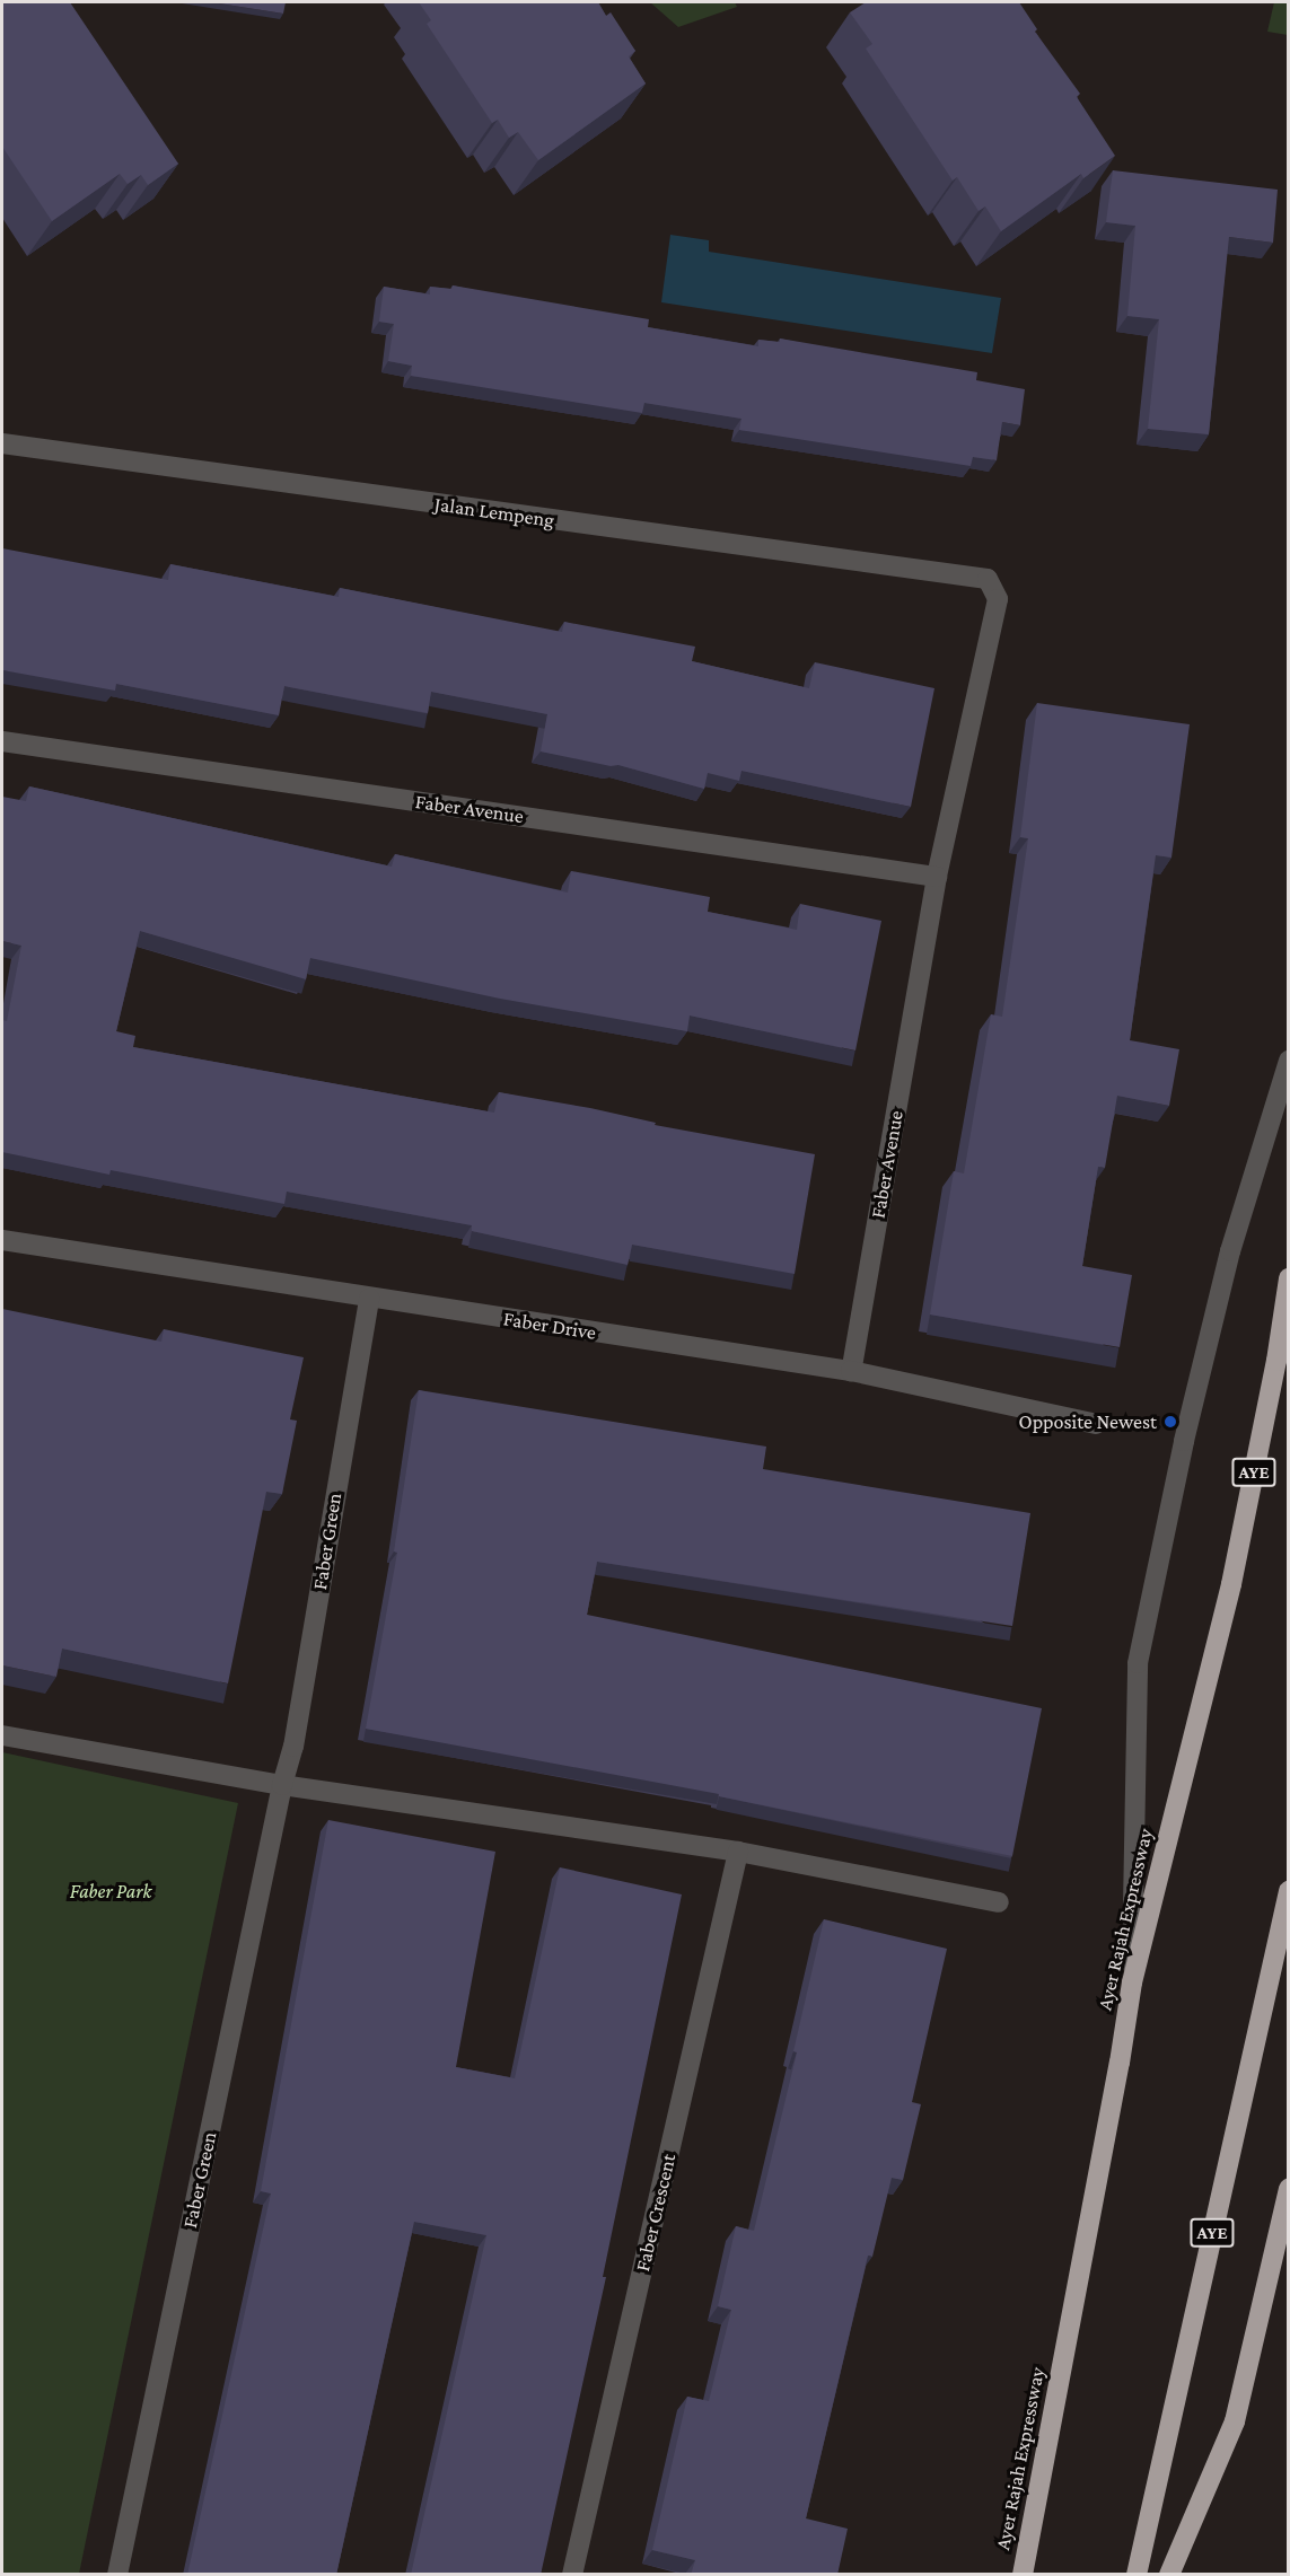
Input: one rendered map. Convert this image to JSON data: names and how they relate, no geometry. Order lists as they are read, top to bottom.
{
  "streets": {
    "highway": ["AYE", "Ayer Rajah Expressway"],
    "street": [
      "Jalan Lempeng",
      "Faber Avenue",
      "Faber Drive",
      "Faber Green",
      "Faber Crescent"
    ]
  },
  "crossings": [
    ["Jalan Lempeng", "Faber Avenue"],
    ["Faber Avenue", "Faber Drive"],
    ["Faber Drive", "Faber Green"]
  ],
  "parks": ["Faber Park"],
  "places": ["Opposite Newest"]
}
